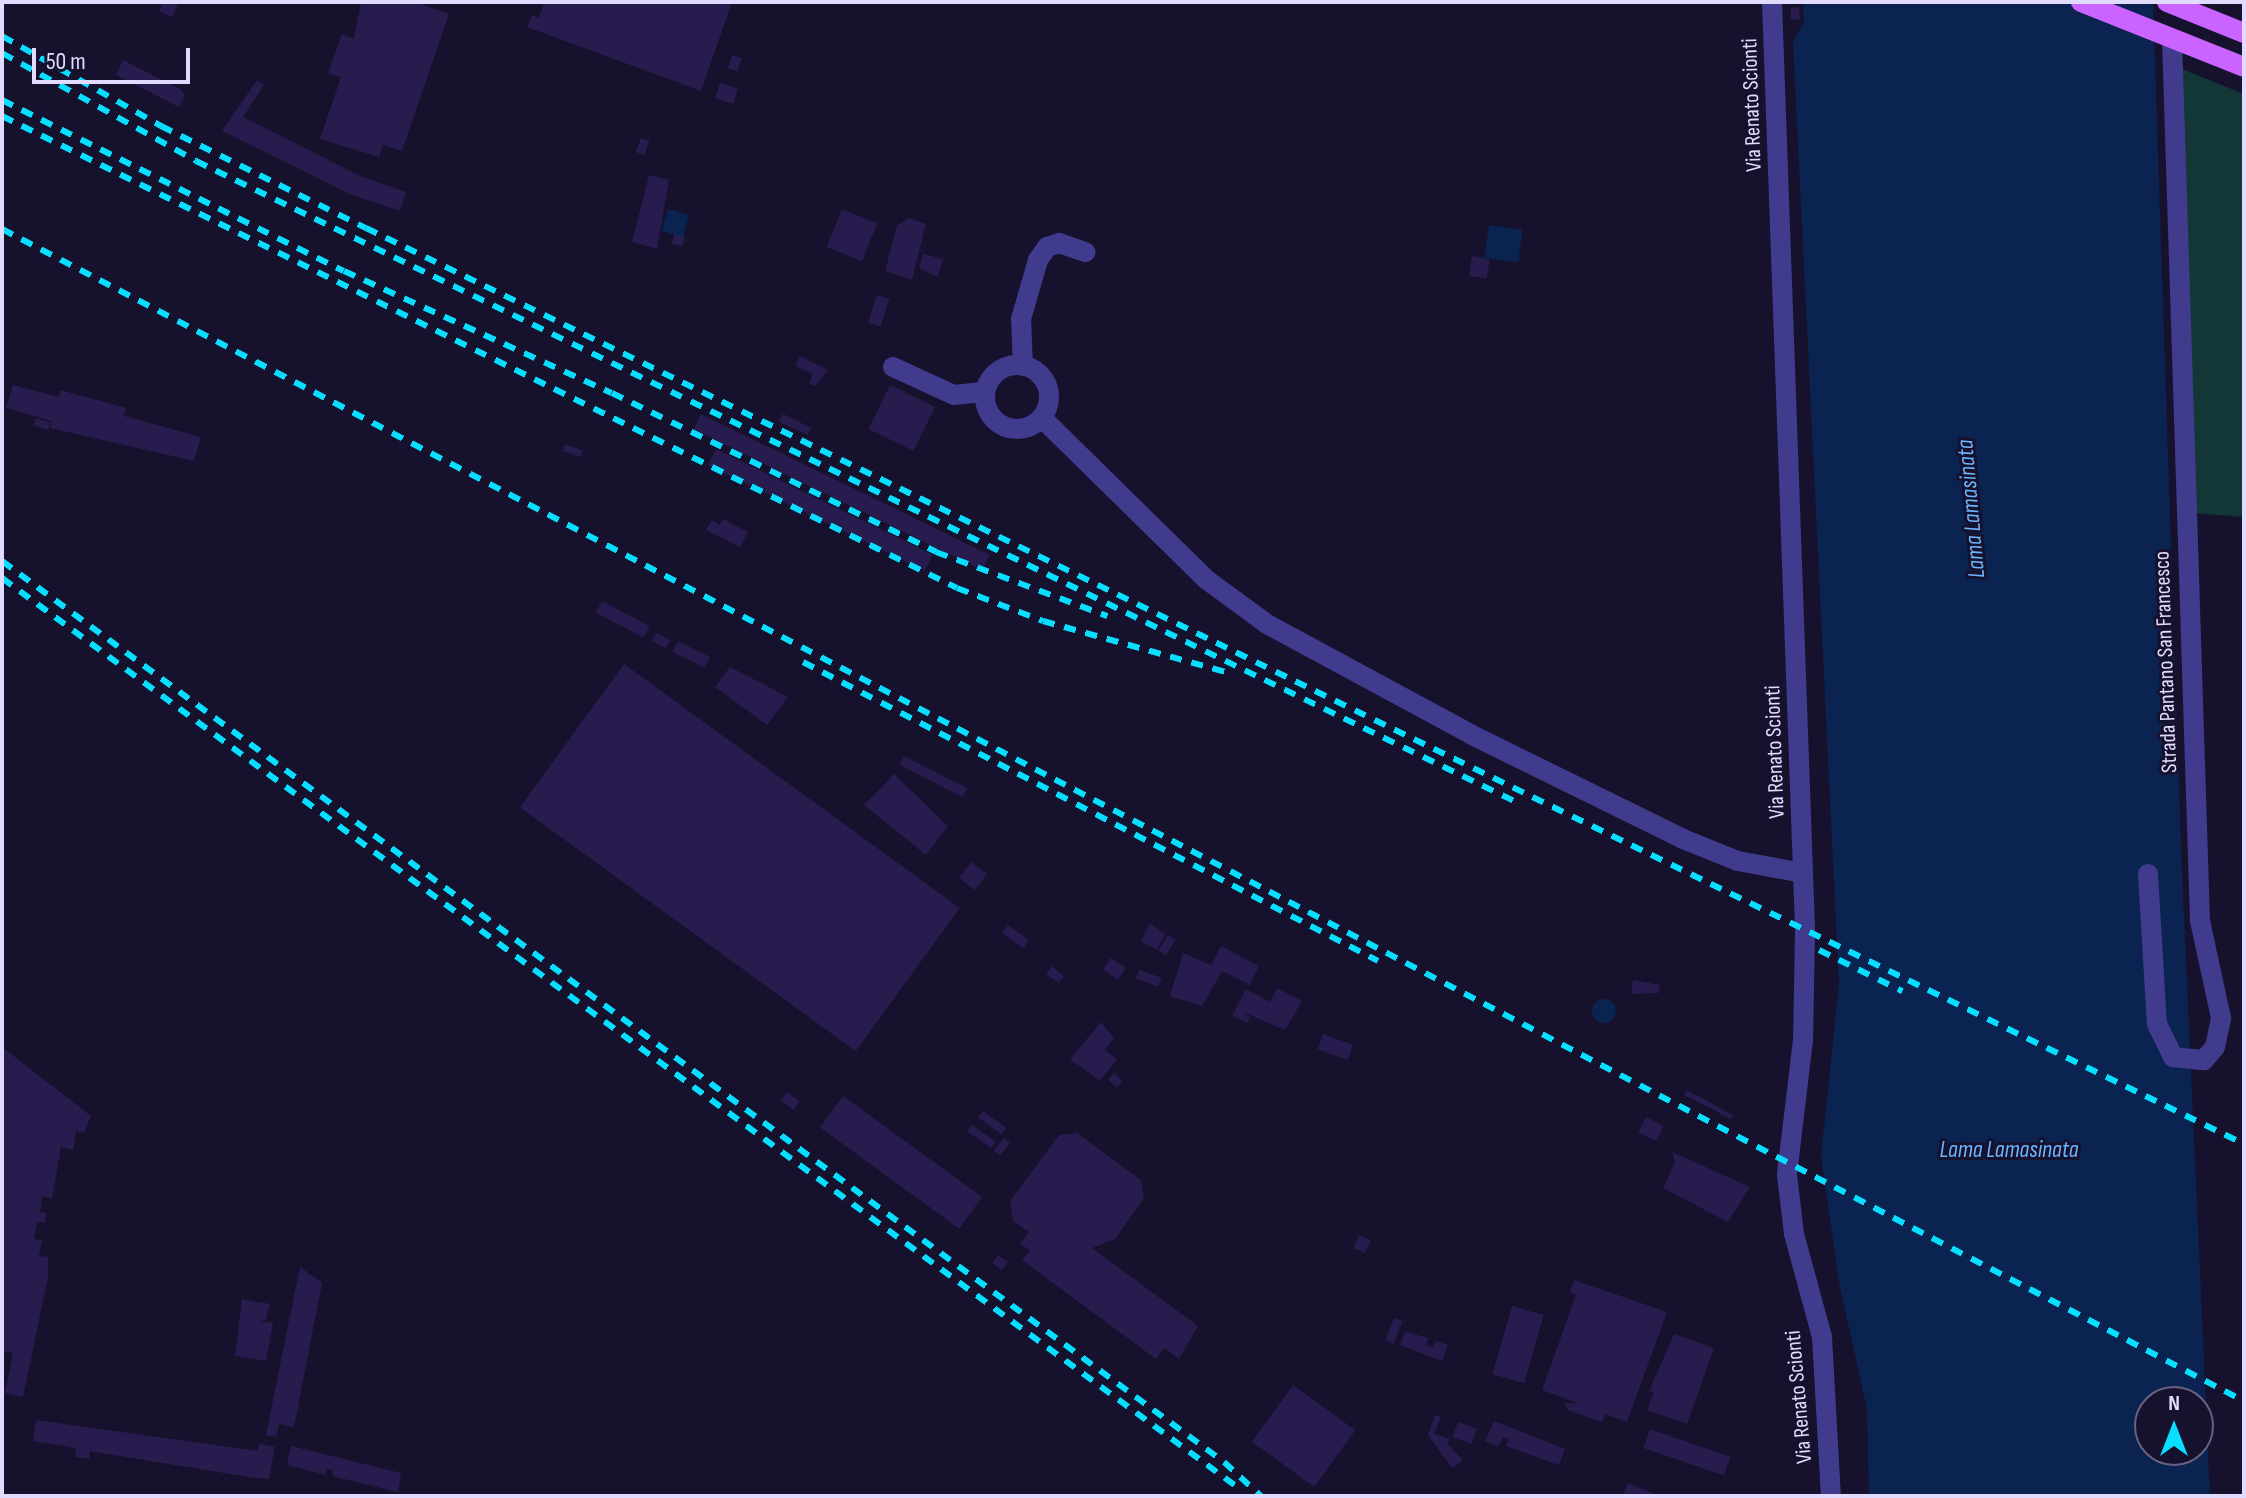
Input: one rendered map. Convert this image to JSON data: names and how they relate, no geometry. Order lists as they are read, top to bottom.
{
  "streets": {
    "street": ["Via Renato Scionti", "Strada Pantano San Francesco"]
  },
  "water": ["Lama Lamasinata"],
  "scale_bar": "50 m",
  "north": "top"
}
